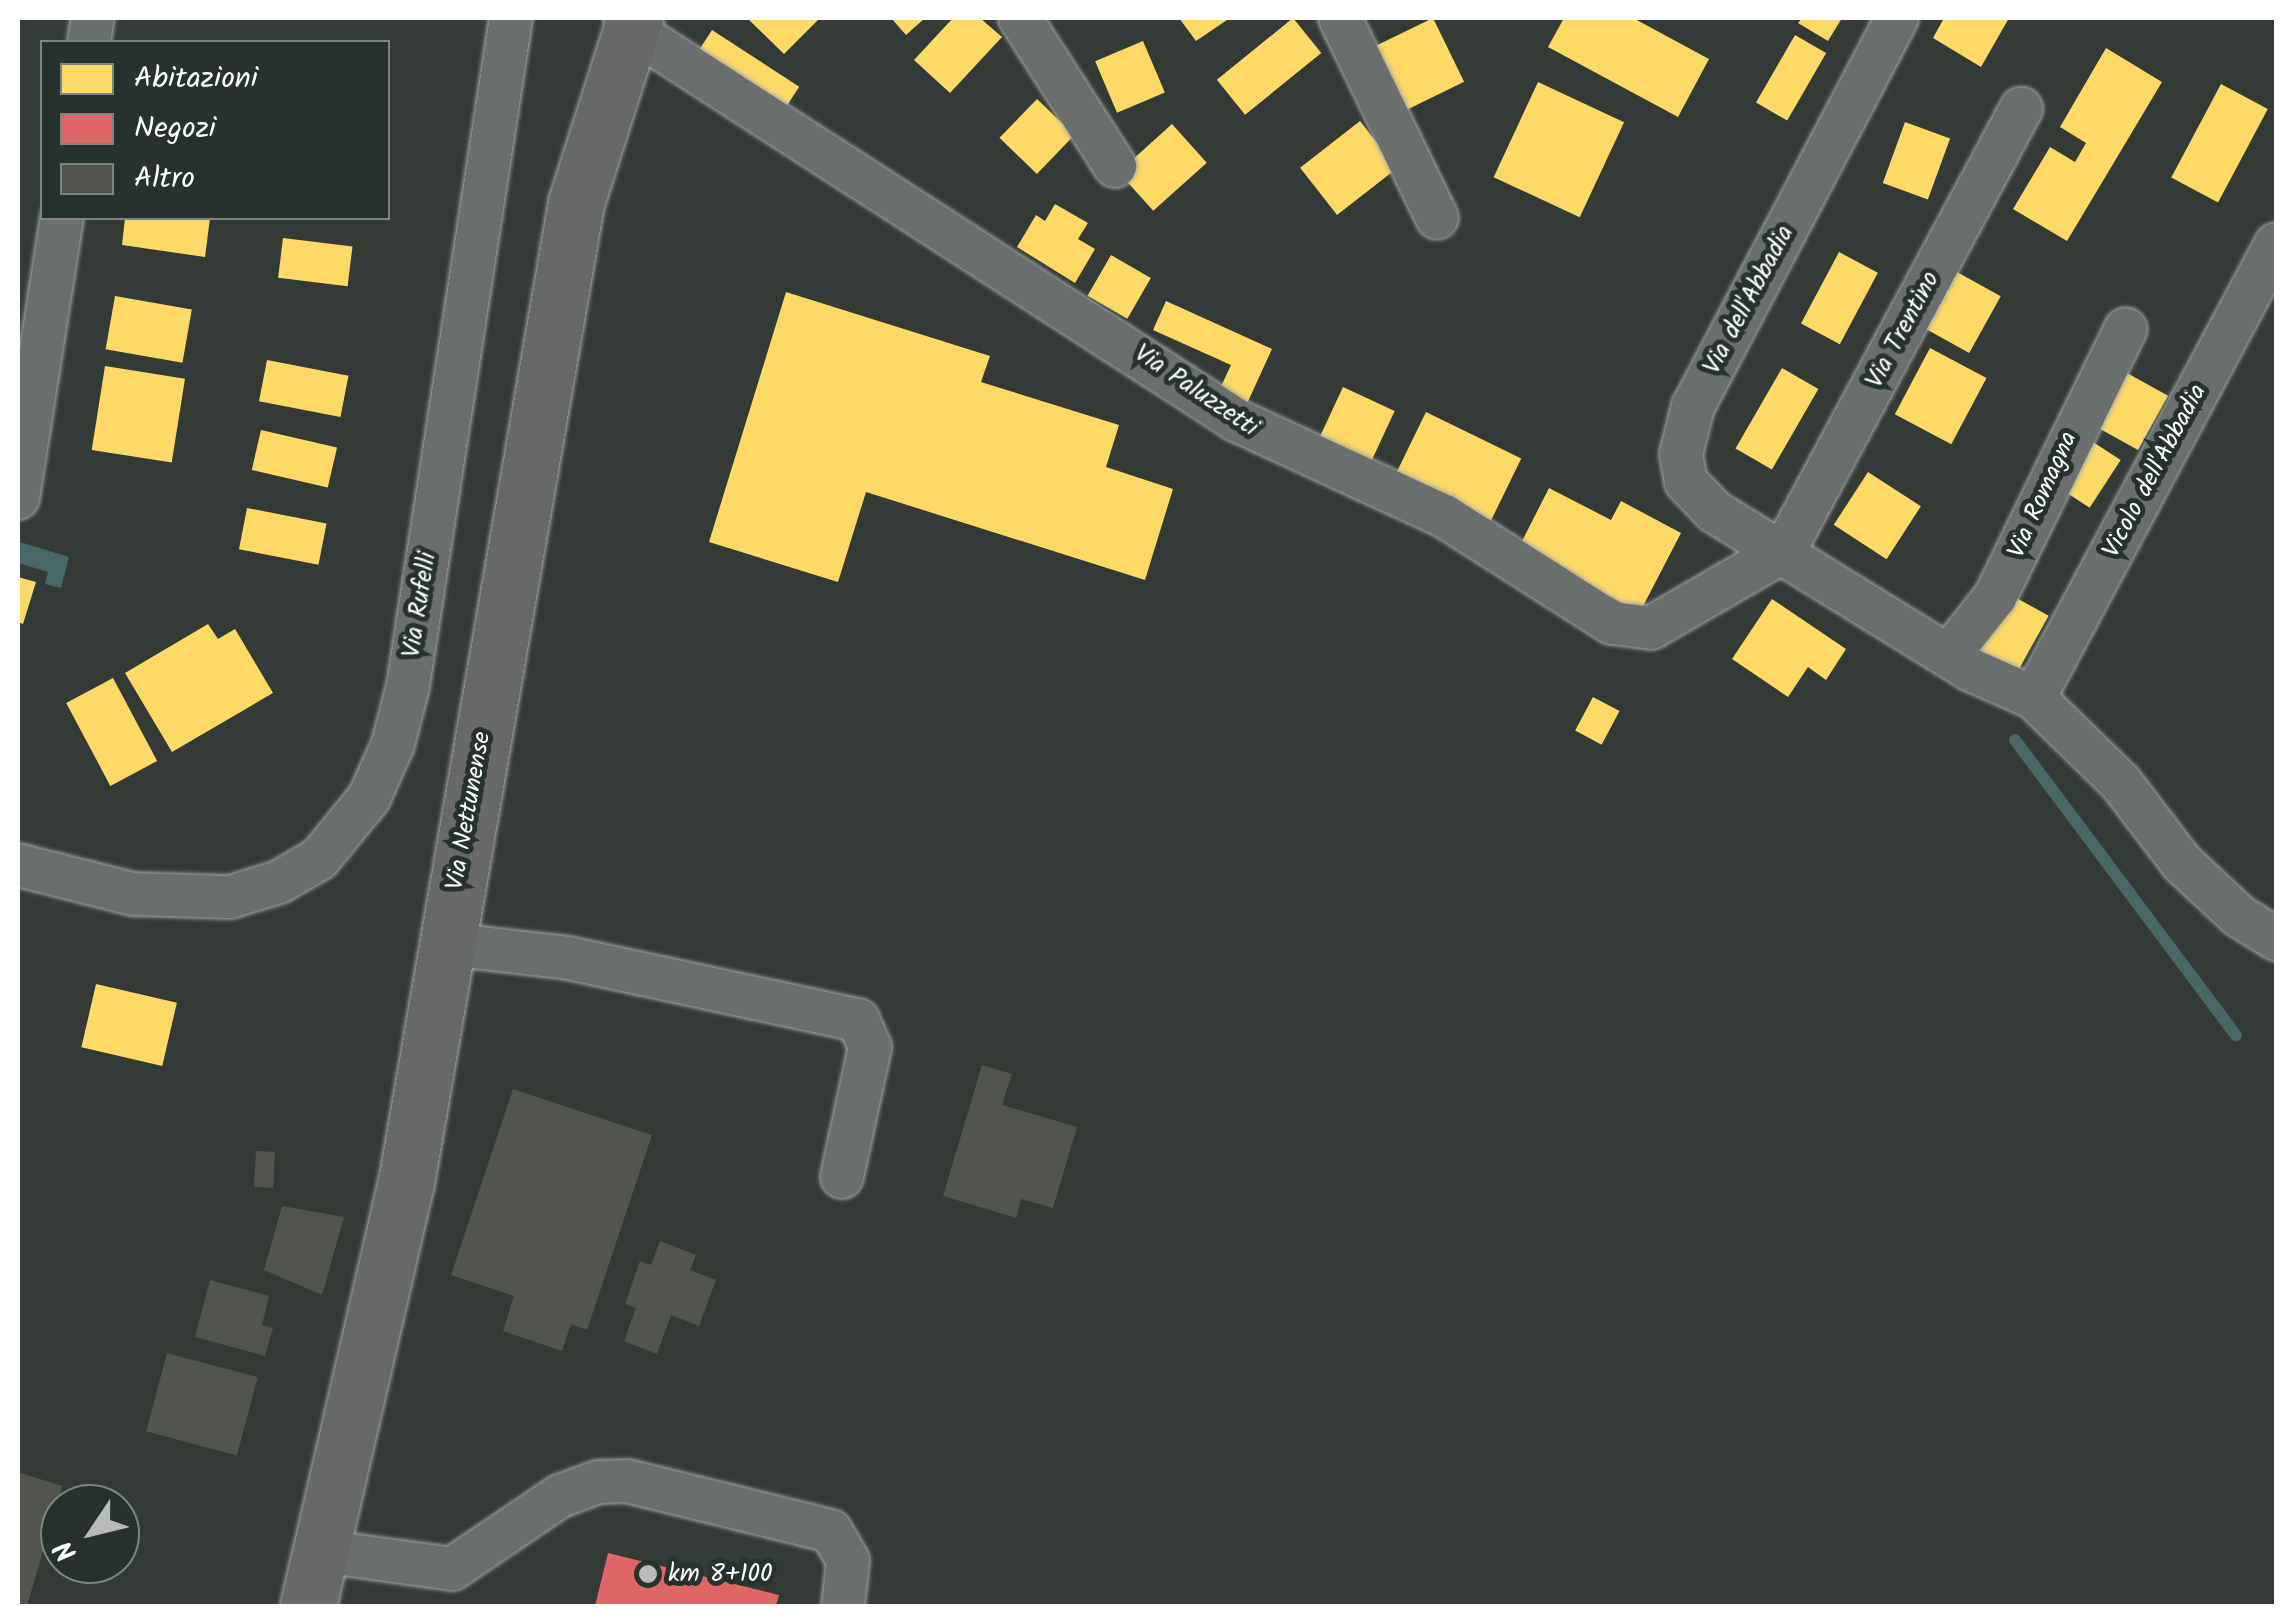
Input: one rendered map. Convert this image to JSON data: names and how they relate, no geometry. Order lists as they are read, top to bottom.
{
  "streets": {
    "main road": ["Via Nettunense"],
    "street": [
      "Via dell'Abbadia",
      "Via Trentino",
      "Via Paluzzetti",
      "Vicolo dell'Abbadia",
      "Via Romagna",
      "Via Rufelli"
    ]
  },
  "crossings": [
    ["Via dell'Abbadia", "Via Trentino"],
    ["Via dell'Abbadia", "Via Paluzzetti"],
    ["Via Trentino", "Via Paluzzetti"],
    ["Via Paluzzetti", "Via Nettunense"]
  ],
  "places": ["km 8+100"],
  "legend": ["Abitazioni", "Negozi", "Altro"],
  "north": "bottom left"
}
